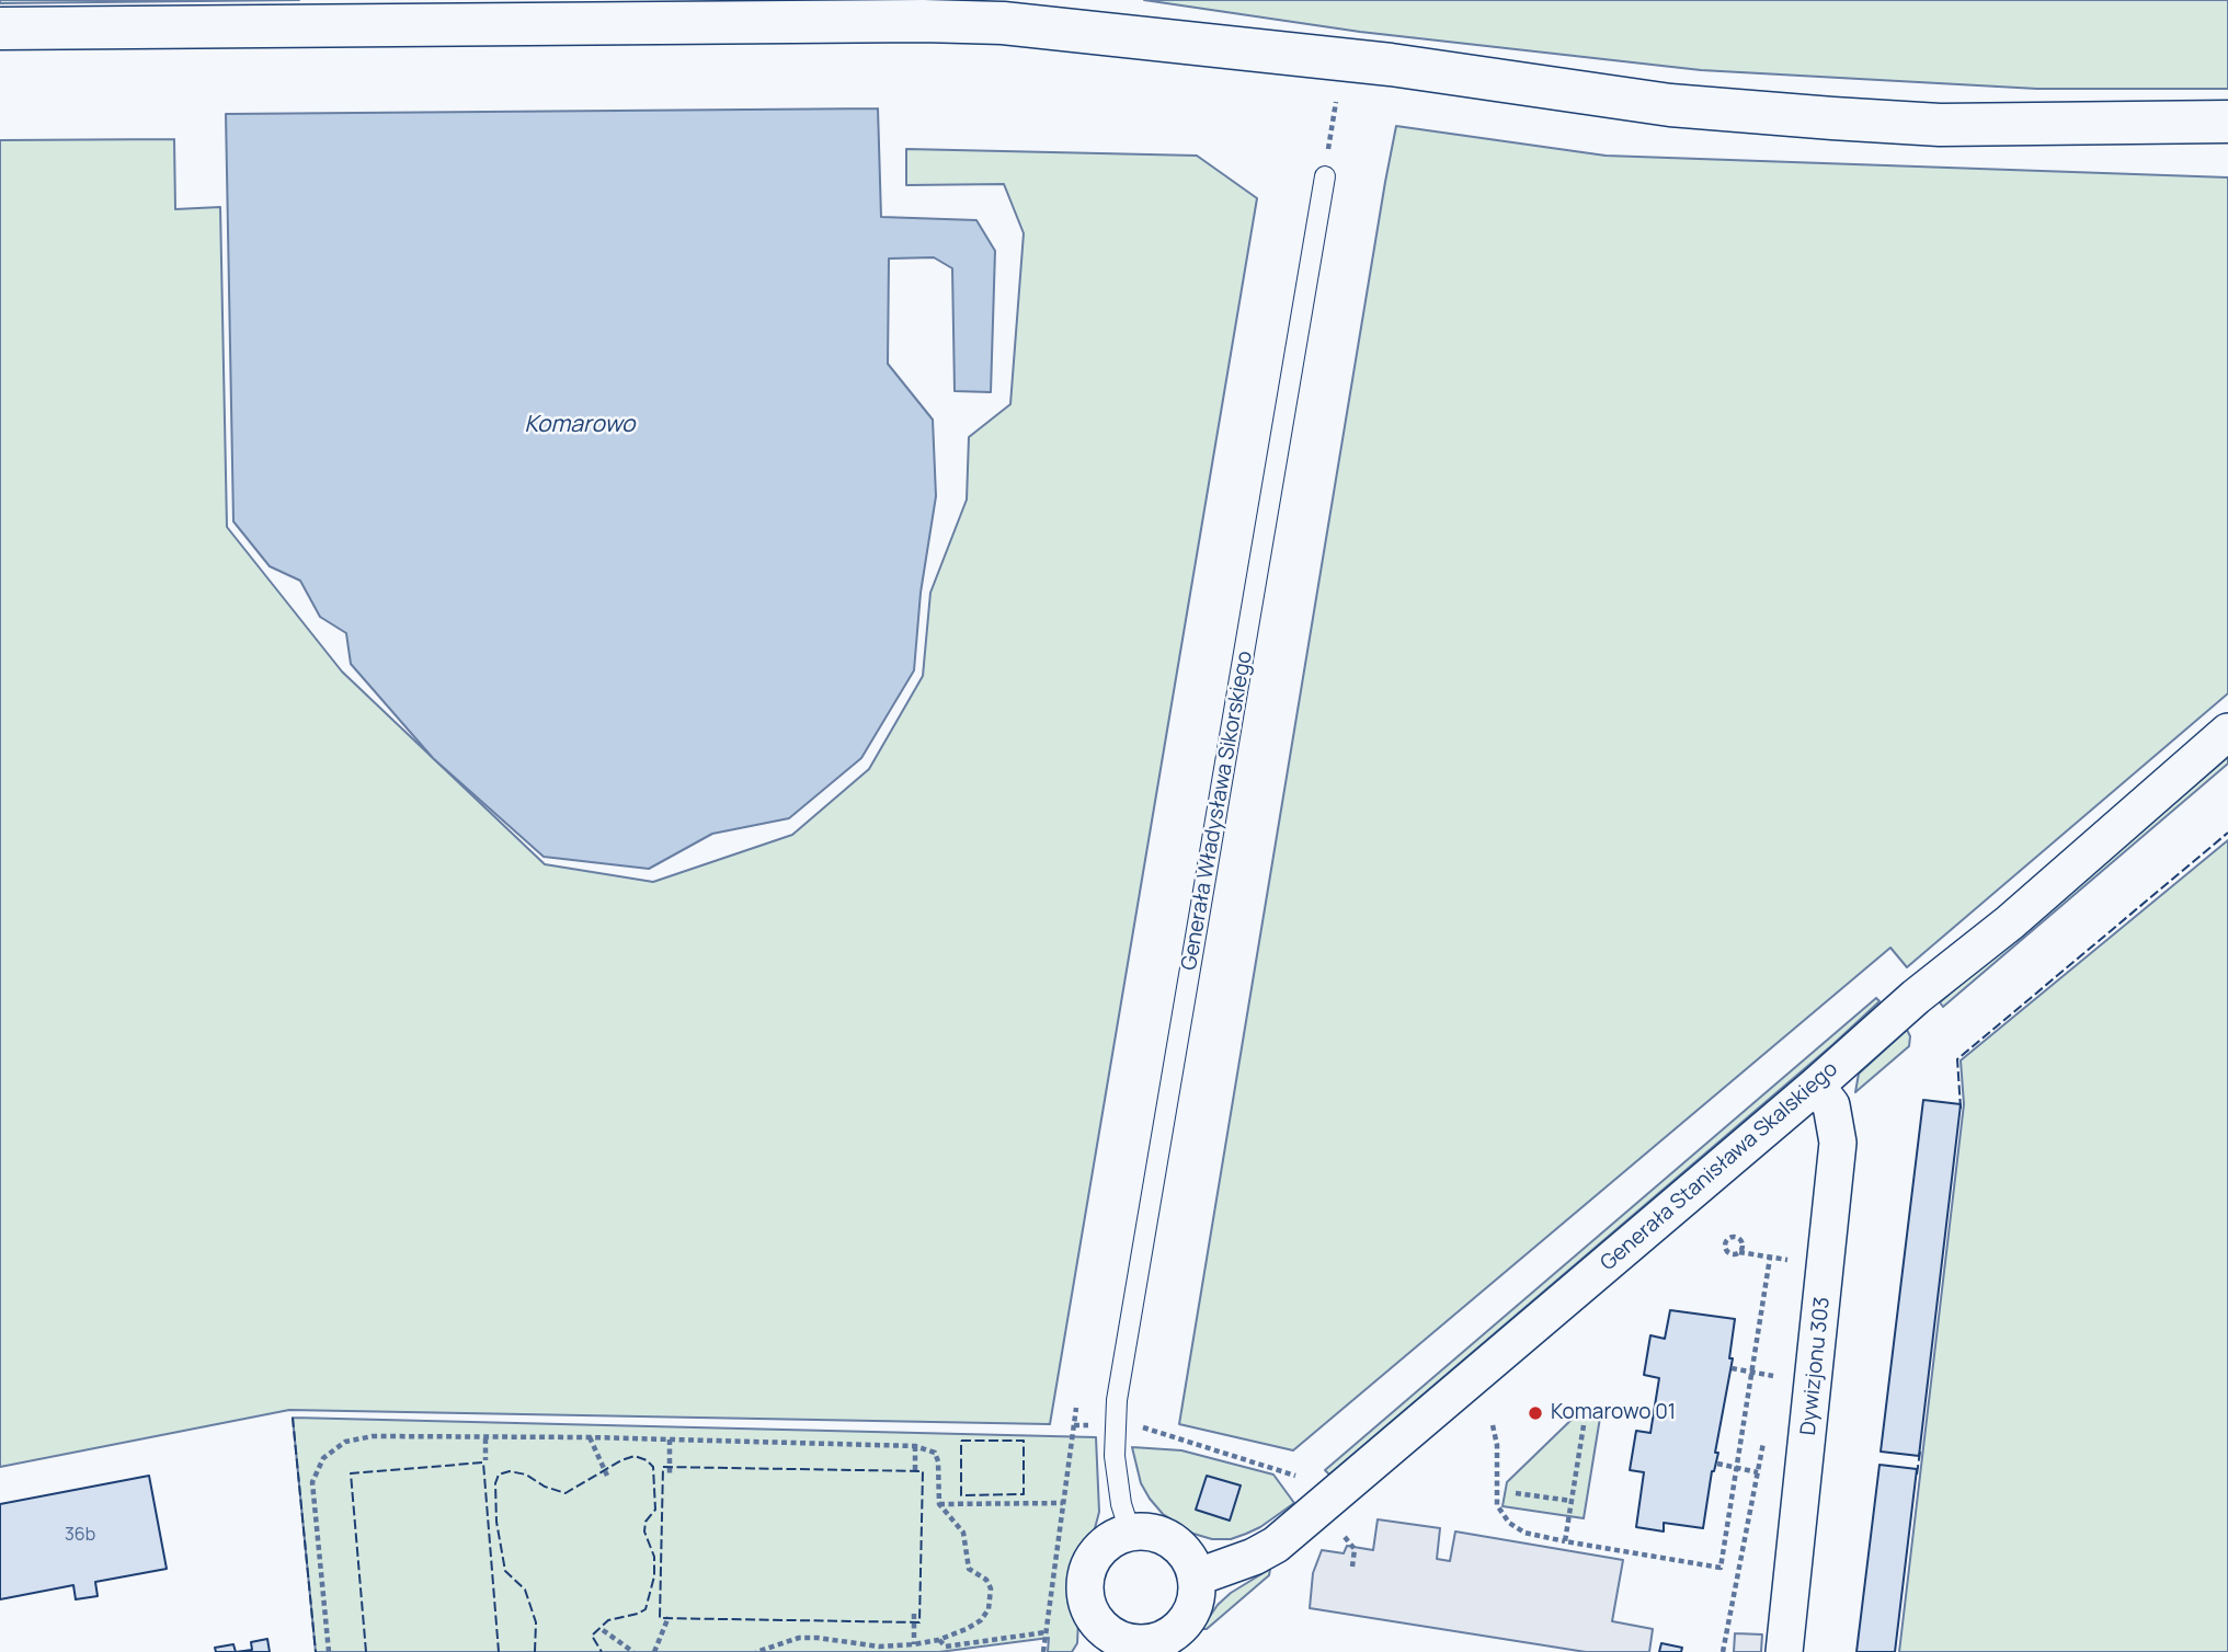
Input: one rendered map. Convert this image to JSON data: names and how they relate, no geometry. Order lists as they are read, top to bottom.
{
  "streets": {
    "street": ["Generała Stanisława Skalskiego", "Dywizjonu 303"],
    "lane": ["Generała Władysława Sikorskiego"]
  },
  "crossings": [
    ["Generała Władysława Sikorskiego", "Generała Stanisława Skalskiego"],
    ["Generała Stanisława Skalskiego", "Dywizjonu 303"]
  ],
  "water": ["Komarowo"],
  "places": ["Komarowo 01"],
  "house_numbers": ["36b"]
}
